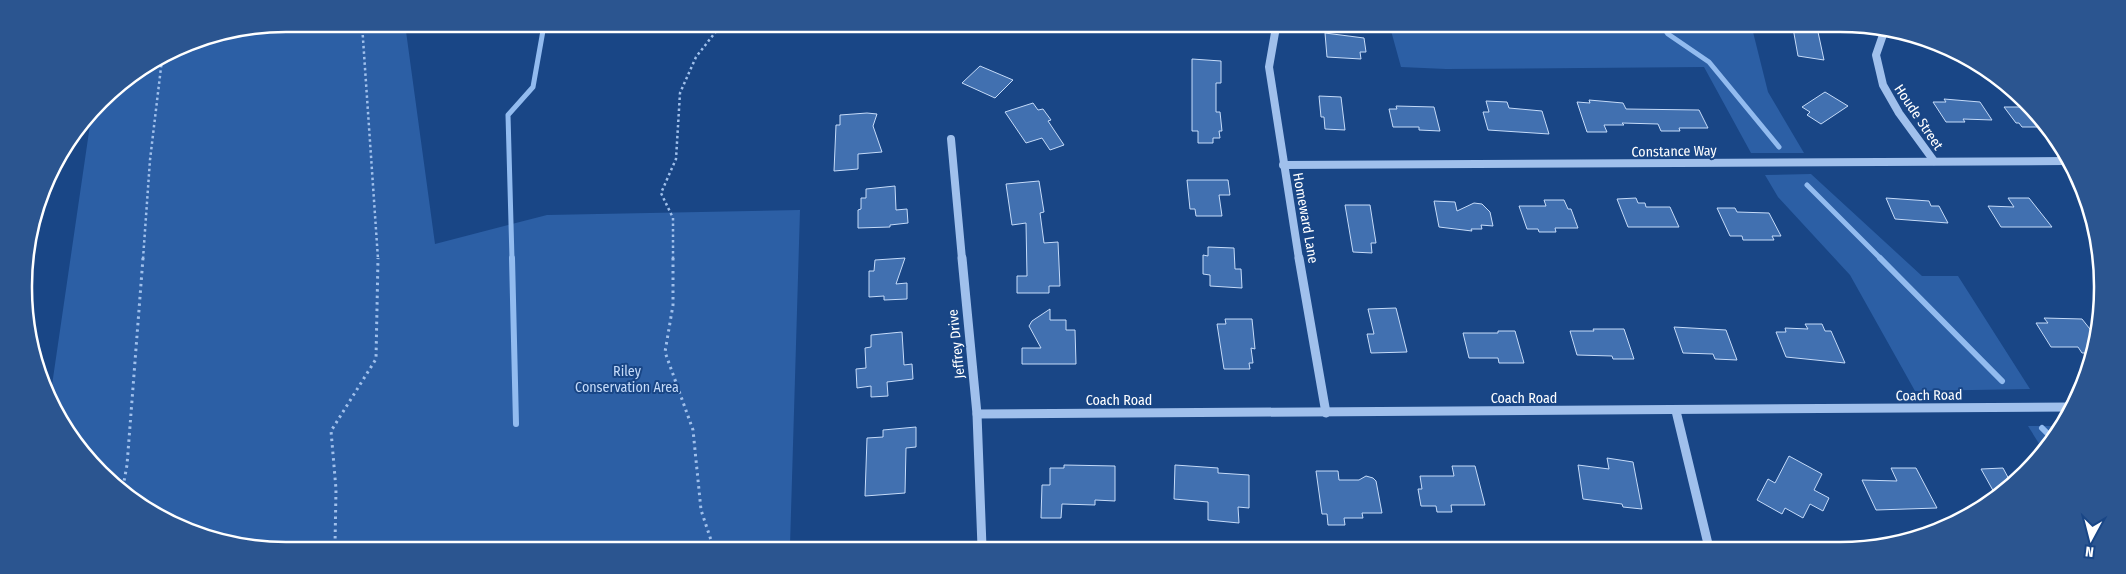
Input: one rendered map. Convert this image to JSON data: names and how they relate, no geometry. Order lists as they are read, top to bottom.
{
  "streets": {
    "street": [
      "Houde Street",
      "Constance Way",
      "Homeward Lane",
      "Jeffrey Drive",
      "Coach Road"
    ]
  },
  "crossings": [
    ["Houde Street", "Constance Way"],
    ["Constance Way", "Homeward Lane"],
    ["Homeward Lane", "Coach Road"],
    ["Jeffrey Drive", "Coach Road"]
  ],
  "parks": ["Riley Conservation Area"],
  "north": "bottom"
}
